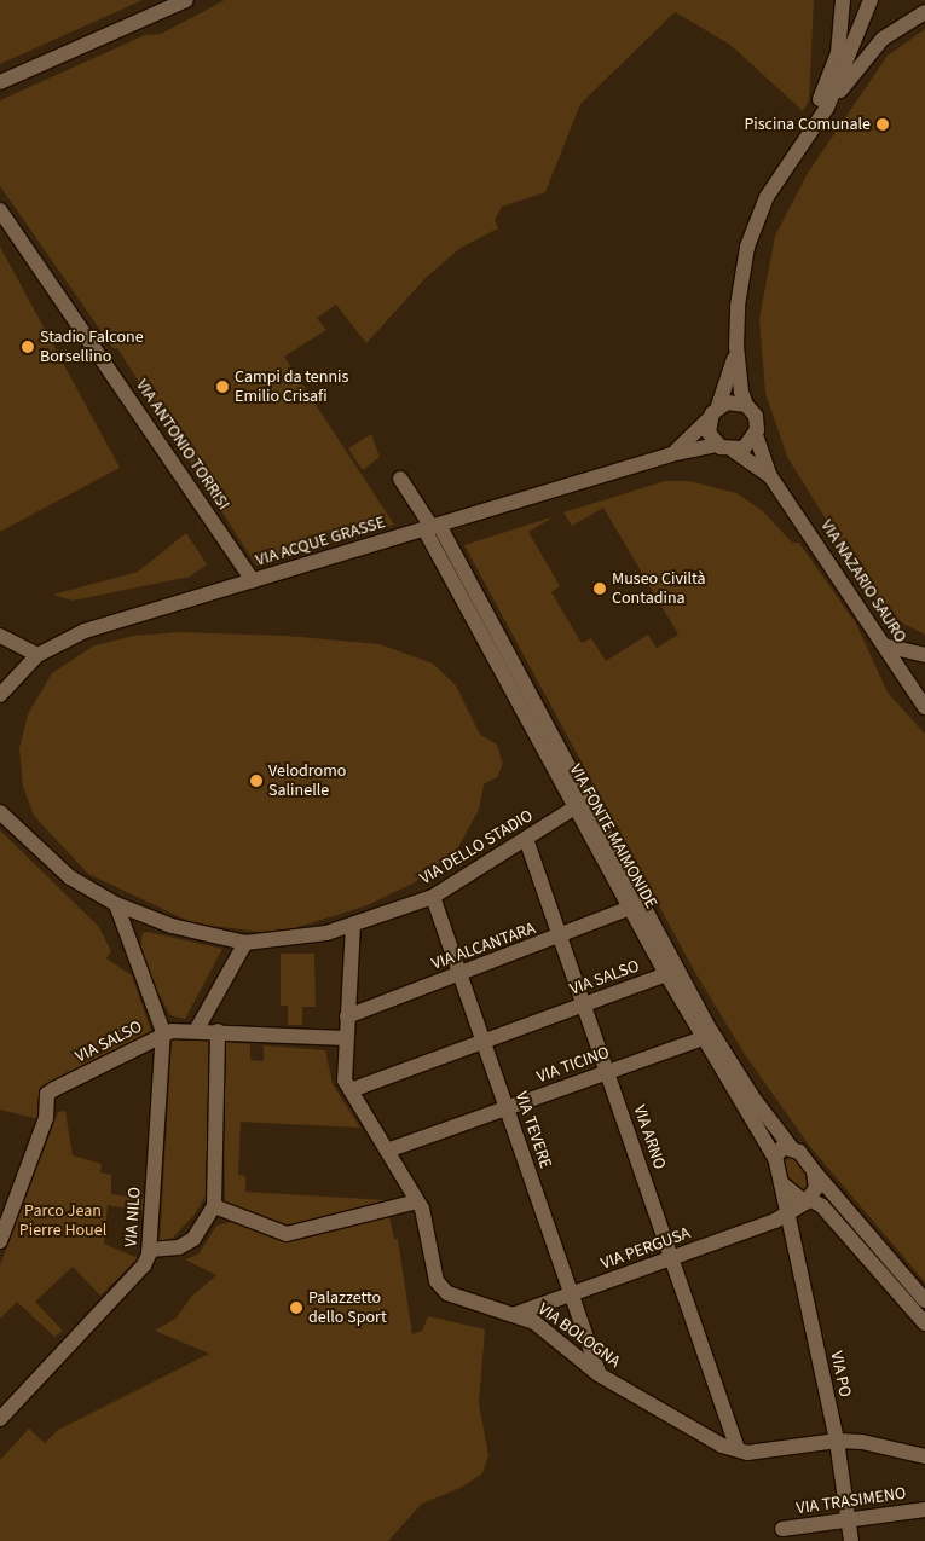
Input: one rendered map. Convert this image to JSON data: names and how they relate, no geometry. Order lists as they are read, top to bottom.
{
  "streets": {
    "street": [
      "VIA ANTONIO TORRISI",
      "VIA ACQUE GRASSE",
      "VIA NAZARIO SAURO",
      "VIA FONTE MAIMONIDE",
      "VIA DELLO STADIO",
      "VIA ALCANTARA",
      "VIA SALSO",
      "VIA TICINO",
      "VIA TEVERE",
      "VIA ARNO",
      "VIA NILO",
      "VIA PERGUSA",
      "VIA BOLOGNA",
      "VIA PO",
      "VIA TRASIMENO"
    ]
  },
  "crossings": [
    ["VIA ANTONIO TORRISI", "VIA ACQUE GRASSE"],
    ["VIA ACQUE GRASSE", "VIA FONTE MAIMONIDE"],
    ["VIA FONTE MAIMONIDE", "VIA DELLO STADIO"],
    ["VIA FONTE MAIMONIDE", "VIA ALCANTARA"],
    ["VIA FONTE MAIMONIDE", "VIA SALSO"],
    ["VIA FONTE MAIMONIDE", "VIA TICINO"],
    ["VIA FONTE MAIMONIDE", "VIA PO"],
    ["VIA DELLO STADIO", "VIA TEVERE"],
    ["VIA DELLO STADIO", "VIA ARNO"],
    ["VIA DELLO STADIO", "VIA BOLOGNA"],
    ["VIA ALCANTARA", "VIA TEVERE"],
    ["VIA ALCANTARA", "VIA ARNO"],
    ["VIA ALCANTARA", "VIA BOLOGNA"],
    ["VIA SALSO", "VIA TEVERE"],
    ["VIA SALSO", "VIA ARNO"],
    ["VIA SALSO", "VIA NILO"],
    ["VIA SALSO", "VIA BOLOGNA"],
    ["VIA TICINO", "VIA TEVERE"],
    ["VIA TICINO", "VIA ARNO"],
    ["VIA TICINO", "VIA BOLOGNA"],
    ["VIA TEVERE", "VIA PERGUSA"],
    ["VIA TEVERE", "VIA BOLOGNA"],
    ["VIA ARNO", "VIA PERGUSA"],
    ["VIA ARNO", "VIA BOLOGNA"],
    ["VIA PERGUSA", "VIA BOLOGNA"],
    ["VIA PERGUSA", "VIA PO"],
    ["VIA BOLOGNA", "VIA PO"],
    ["VIA PO", "VIA TRASIMENO"]
  ],
  "parks": ["Parco Jean Pierre Houel"],
  "places": [
    "Piscina Comunale",
    "Stadio Falcone Borsellino",
    "Campi da tennis Emilio Crisafi",
    "Museo Civiltà Contadina",
    "Velodromo Salinelle",
    "Palazzetto dello Sport"
  ]
}
